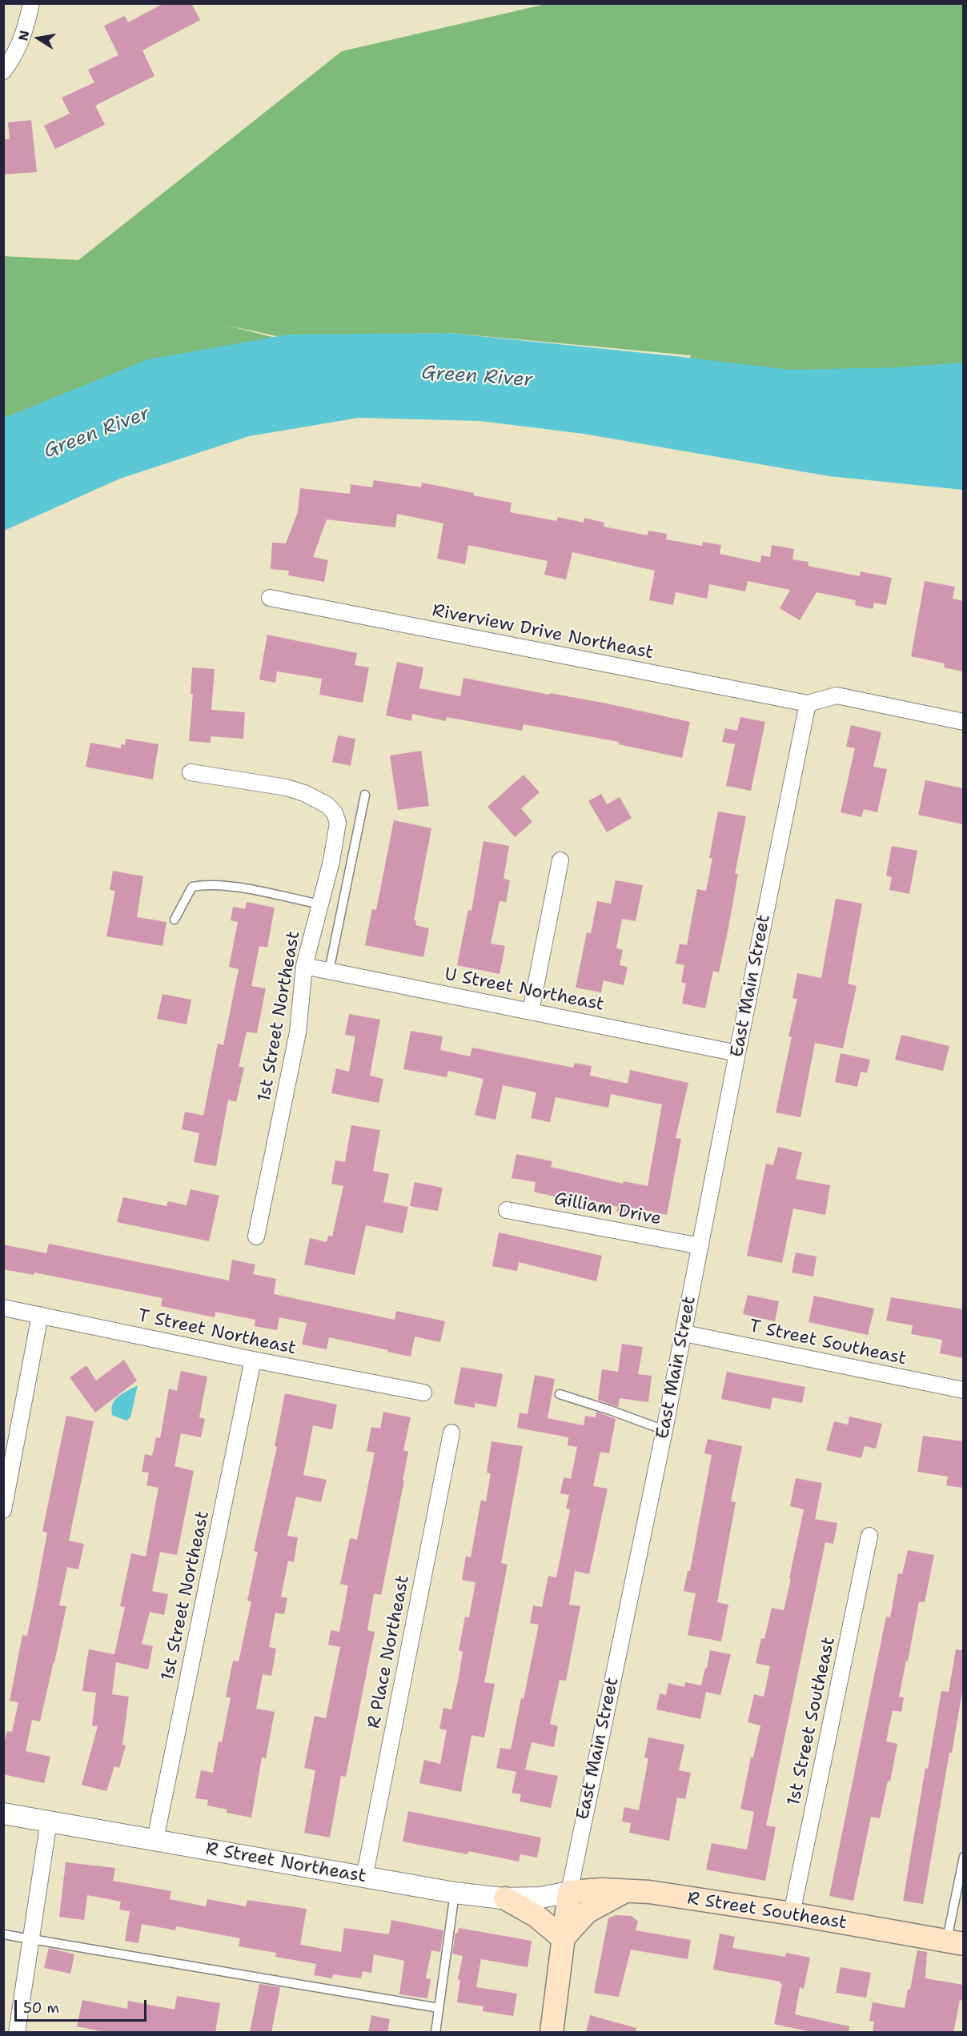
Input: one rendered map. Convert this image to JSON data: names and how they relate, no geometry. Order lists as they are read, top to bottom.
{
  "streets": {
    "main road": ["East Main Street", "R Street Southeast"],
    "street": [
      "Riverview Drive Northeast",
      "U Street Northeast",
      "1st Street Northeast",
      "Gilliam Drive",
      "T Street Northeast",
      "T Street Southeast",
      "R Place Northeast",
      "1st Street Southeast",
      "R Street Northeast"
    ]
  },
  "crossings": [
    ["Riverview Drive Northeast", "East Main Street"],
    ["East Main Street", "U Street Northeast"],
    ["East Main Street", "Gilliam Drive"],
    ["East Main Street", "T Street Southeast"],
    ["East Main Street", "R Street Northeast"],
    ["East Main Street", "R Street Southeast"],
    ["U Street Northeast", "1st Street Northeast"],
    ["1st Street Northeast", "T Street Northeast"],
    ["1st Street Northeast", "R Street Northeast"],
    ["R Place Northeast", "R Street Northeast"],
    ["1st Street Southeast", "R Street Southeast"],
    ["R Street Northeast", "R Street Southeast"]
  ],
  "water": ["Green River"],
  "scale_bar": "50 m",
  "north": "left"
}
